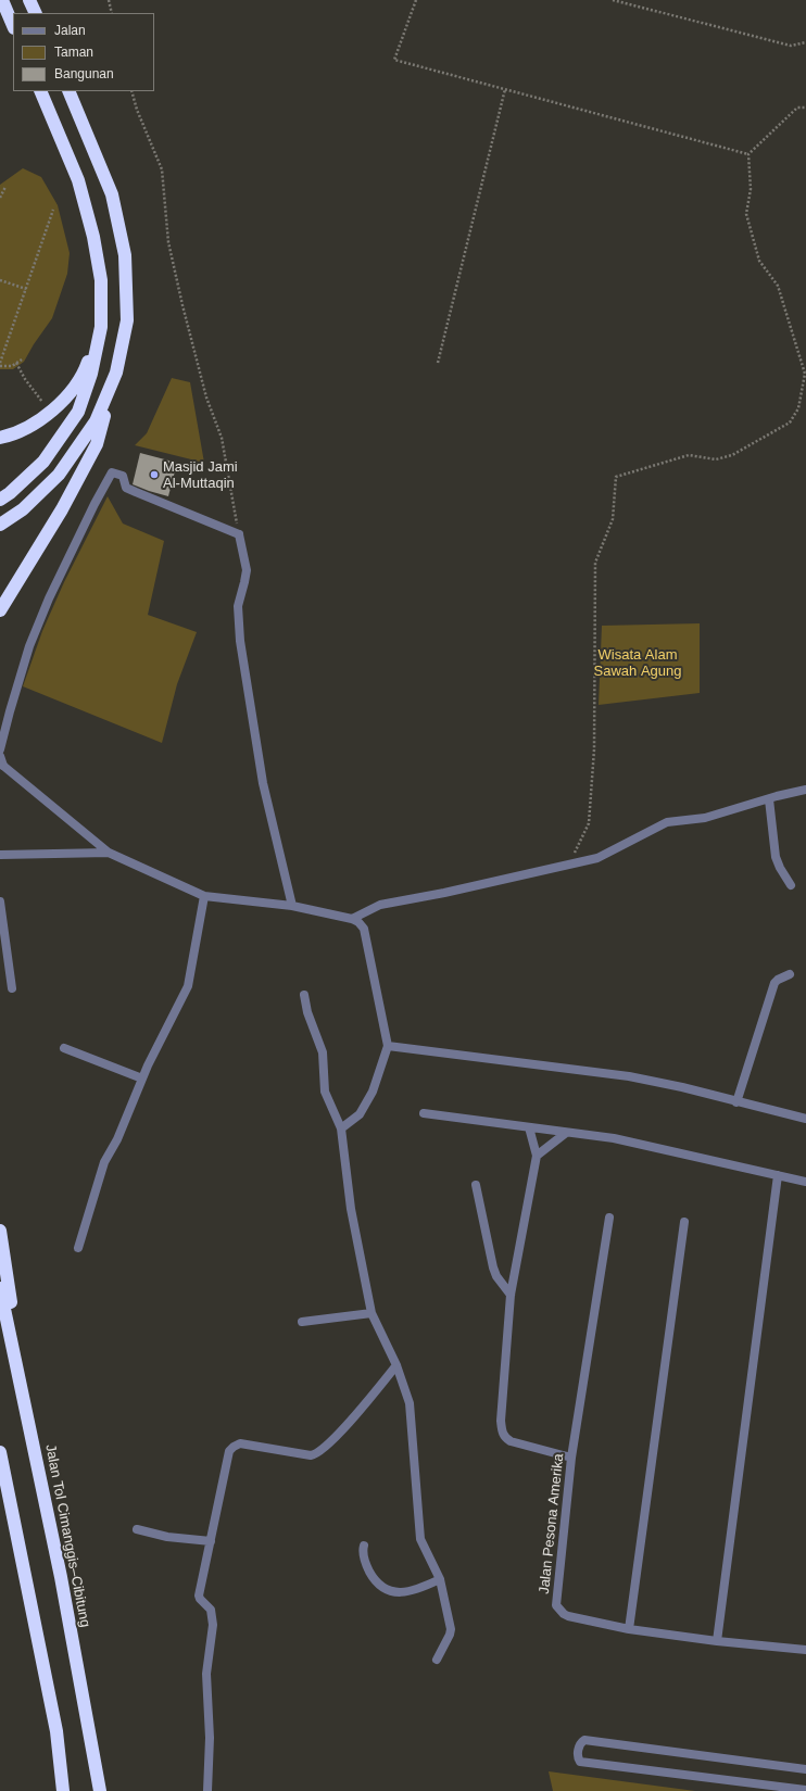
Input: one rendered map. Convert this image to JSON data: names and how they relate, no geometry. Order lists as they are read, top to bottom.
{
  "streets": {
    "highway": ["Jalan Tol Cimanggis–Cibitung"],
    "street": ["Jalan Pesona Amerika"]
  },
  "parks": ["Wisata Alam Sawah Agung"],
  "places": ["Masjid Jami Al-Muttaqin"],
  "legend": ["Jalan", "Taman", "Bangunan"]
}
